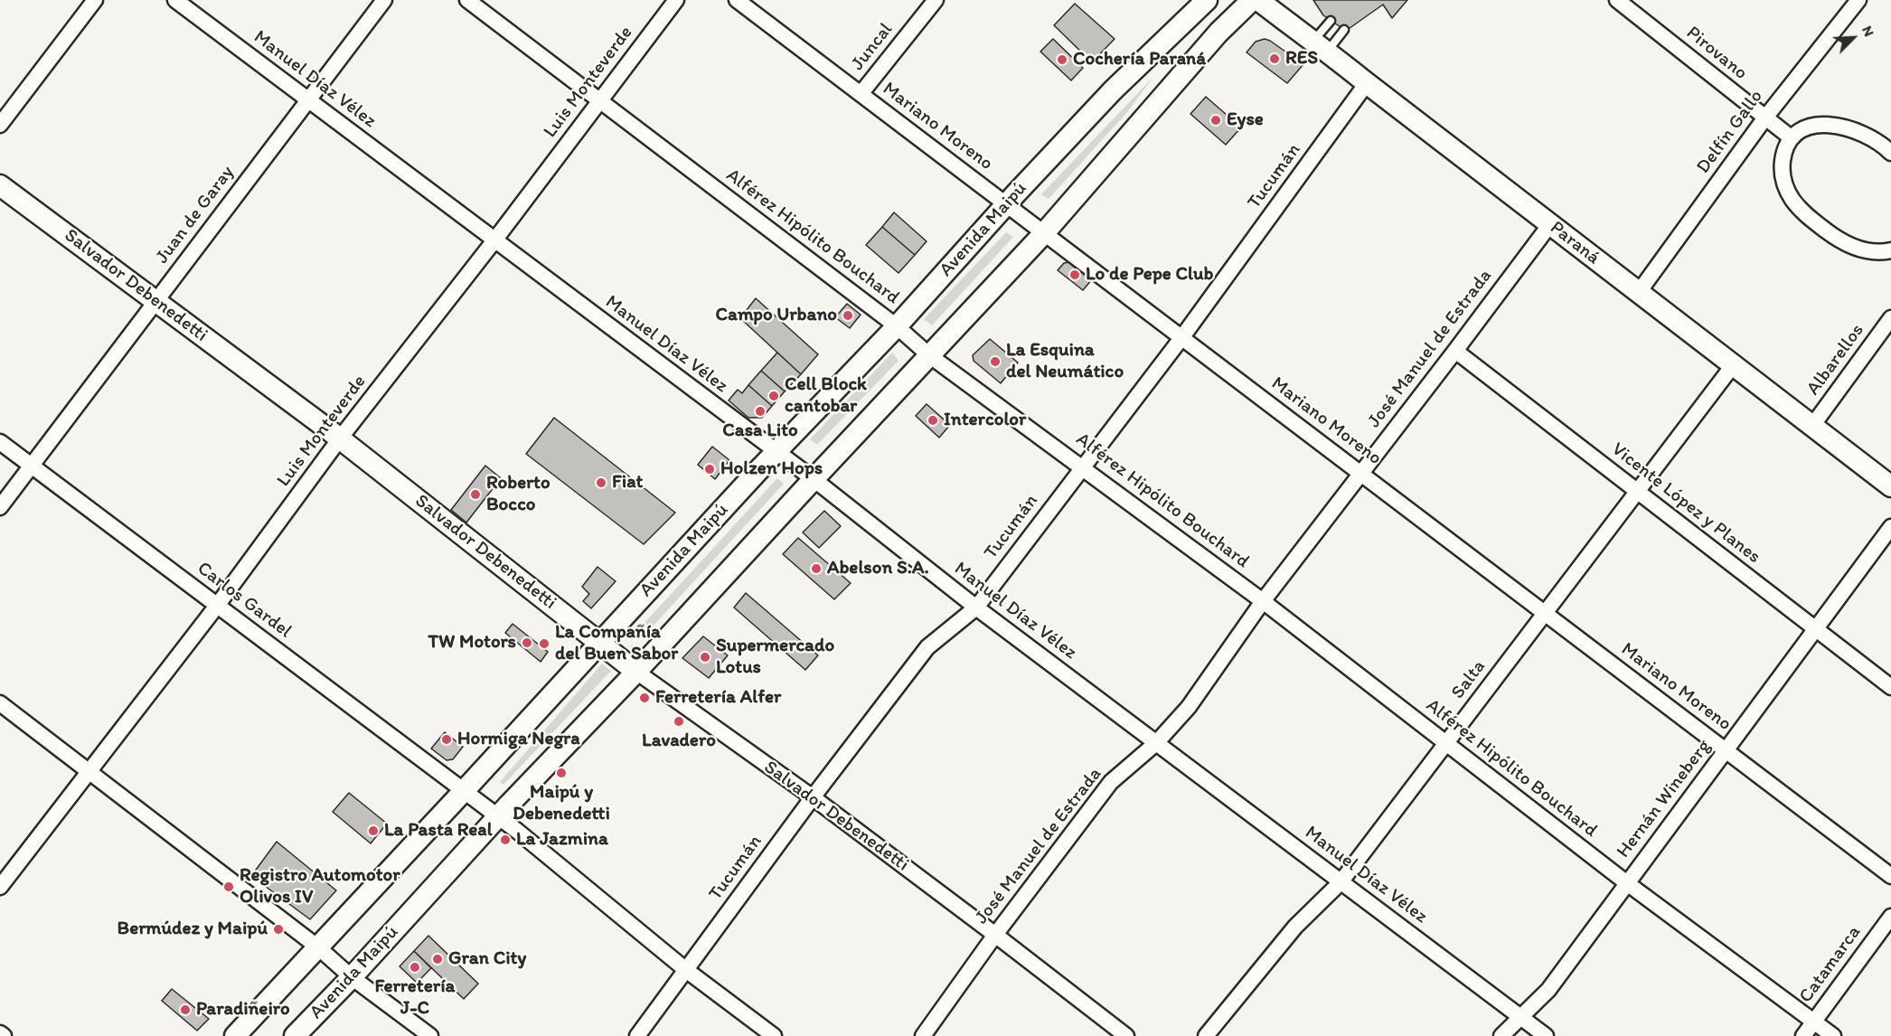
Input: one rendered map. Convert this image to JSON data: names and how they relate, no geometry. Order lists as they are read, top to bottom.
{
  "streets": {
    "main road": ["Avenida Maipú", "Paraná", "Salvador Debenedetti"],
    "street": [
      "Juncal",
      "Pirovano",
      "Manuel Díaz Vélez",
      "Luis Monteverde",
      "Mariano Moreno",
      "Delfín Gallo",
      "Tucumán",
      "Juan de Garay",
      "Alférez Hipólito Bouchard",
      "José Manuel de Estrada",
      "Albarellos",
      "Vicente López y Planes",
      "Carlos Gardel",
      "Salta",
      "Hernán Wineberg",
      "Catamarca"
    ]
  },
  "crossings": [
    ["Juncal", "Mariano Moreno"],
    ["Pirovano", "Delfín Gallo"],
    ["Manuel Díaz Vélez", "Luis Monteverde"],
    ["Manuel Díaz Vélez", "Tucumán"],
    ["Manuel Díaz Vélez", "Juan de Garay"],
    ["Manuel Díaz Vélez", "Avenida Maipú"],
    ["Manuel Díaz Vélez", "José Manuel de Estrada"],
    ["Manuel Díaz Vélez", "Salta"],
    ["Manuel Díaz Vélez", "Hernán Wineberg"],
    ["Luis Monteverde", "Alférez Hipólito Bouchard"],
    ["Luis Monteverde", "Salvador Debenedetti"],
    ["Luis Monteverde", "Carlos Gardel"],
    ["Mariano Moreno", "Tucumán"],
    ["Mariano Moreno", "Avenida Maipú"],
    ["Mariano Moreno", "José Manuel de Estrada"],
    ["Mariano Moreno", "Salta"],
    ["Mariano Moreno", "Hernán Wineberg"],
    ["Delfín Gallo", "Paraná"],
    ["Tucumán", "Alférez Hipólito Bouchard"],
    ["Tucumán", "Paraná"],
    ["Tucumán", "Salvador Debenedetti"],
    ["Tucumán", "Carlos Gardel"],
    ["Juan de Garay", "Salvador Debenedetti"],
    ["Juan de Garay", "Carlos Gardel"],
    ["Avenida Maipú", "Alférez Hipólito Bouchard"],
    ["Avenida Maipú", "Salvador Debenedetti"],
    ["Avenida Maipú", "Carlos Gardel"],
    ["Alférez Hipólito Bouchard", "José Manuel de Estrada"],
    ["Alférez Hipólito Bouchard", "Salta"],
    ["Alférez Hipólito Bouchard", "Hernán Wineberg"],
    ["Alférez Hipólito Bouchard", "Catamarca"],
    ["Paraná", "José Manuel de Estrada"],
    ["Paraná", "Albarellos"],
    ["Paraná", "Salta"],
    ["Salvador Debenedetti", "José Manuel de Estrada"],
    ["José Manuel de Estrada", "Vicente López y Planes"],
    ["Vicente López y Planes", "Salta"],
    ["Vicente López y Planes", "Hernán Wineberg"]
  ],
  "places": [
    "RES",
    "Cochería Paraná",
    "Eyse",
    "Lo de Pepe Club",
    "Campo Urbano",
    "La Esquina del Neumático",
    "Cell Block cantobar",
    "Casa Lito",
    "Intercolor",
    "Holzen Hops",
    "Fiat",
    "Roberto Bocco",
    "Abelson S.A.",
    "TW Motors",
    "La Compañía del Buen Sabor",
    "Supermercado Lotus",
    "Ferretería Alfer",
    "Lavadero",
    "Hormiga Negra",
    "Maipú y Debenedetti",
    "La Pasta Real",
    "La Jazmina",
    "Registro Automotor Olivos IV",
    "Bermúdez y Maipú",
    "Gran City",
    "Ferretería J-C",
    "Paradiñeiro"
  ],
  "north": "top right"
}
